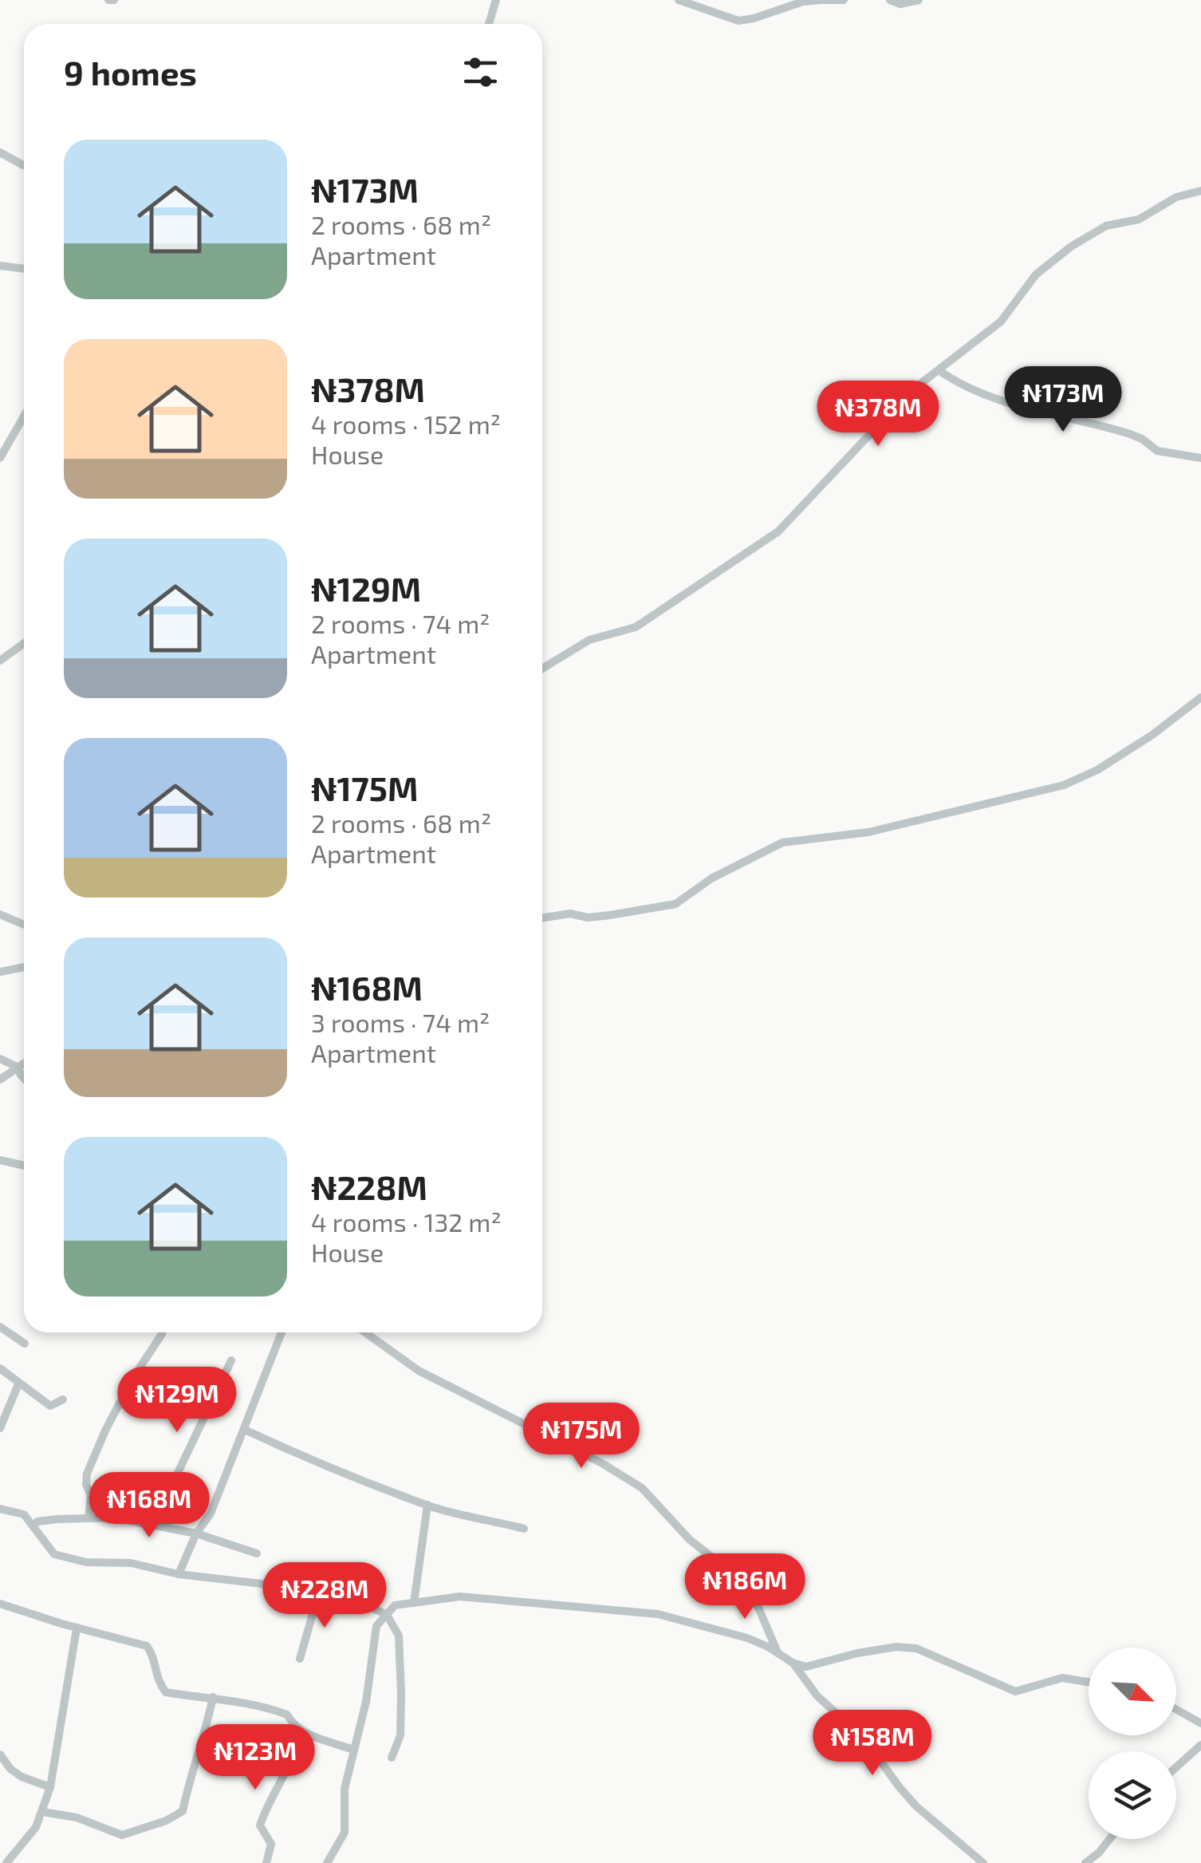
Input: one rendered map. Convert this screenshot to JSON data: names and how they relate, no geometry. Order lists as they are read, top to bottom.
{
  "north": "bottom right",
  "page": {
    "heading": "9 homes",
    "list": [
      {
        "name": "₦173M",
        "note": "2 rooms · 68 m² · Apartment"
      },
      {
        "name": "₦378M",
        "note": "4 rooms · 152 m² · House"
      },
      {
        "name": "₦129M",
        "note": "2 rooms · 74 m² · Apartment"
      },
      {
        "name": "₦175M",
        "note": "2 rooms · 68 m² · Apartment"
      },
      {
        "name": "₦168M",
        "note": "3 rooms · 74 m² · Apartment"
      },
      {
        "name": "₦228M",
        "note": "4 rooms · 132 m² · House"
      }
    ],
    "price": [
      "₦173M",
      "₦378M",
      "₦129M",
      "₦175M",
      "₦168M",
      "₦186M",
      "₦228M",
      "₦158M",
      "₦123M"
    ]
  }
}
